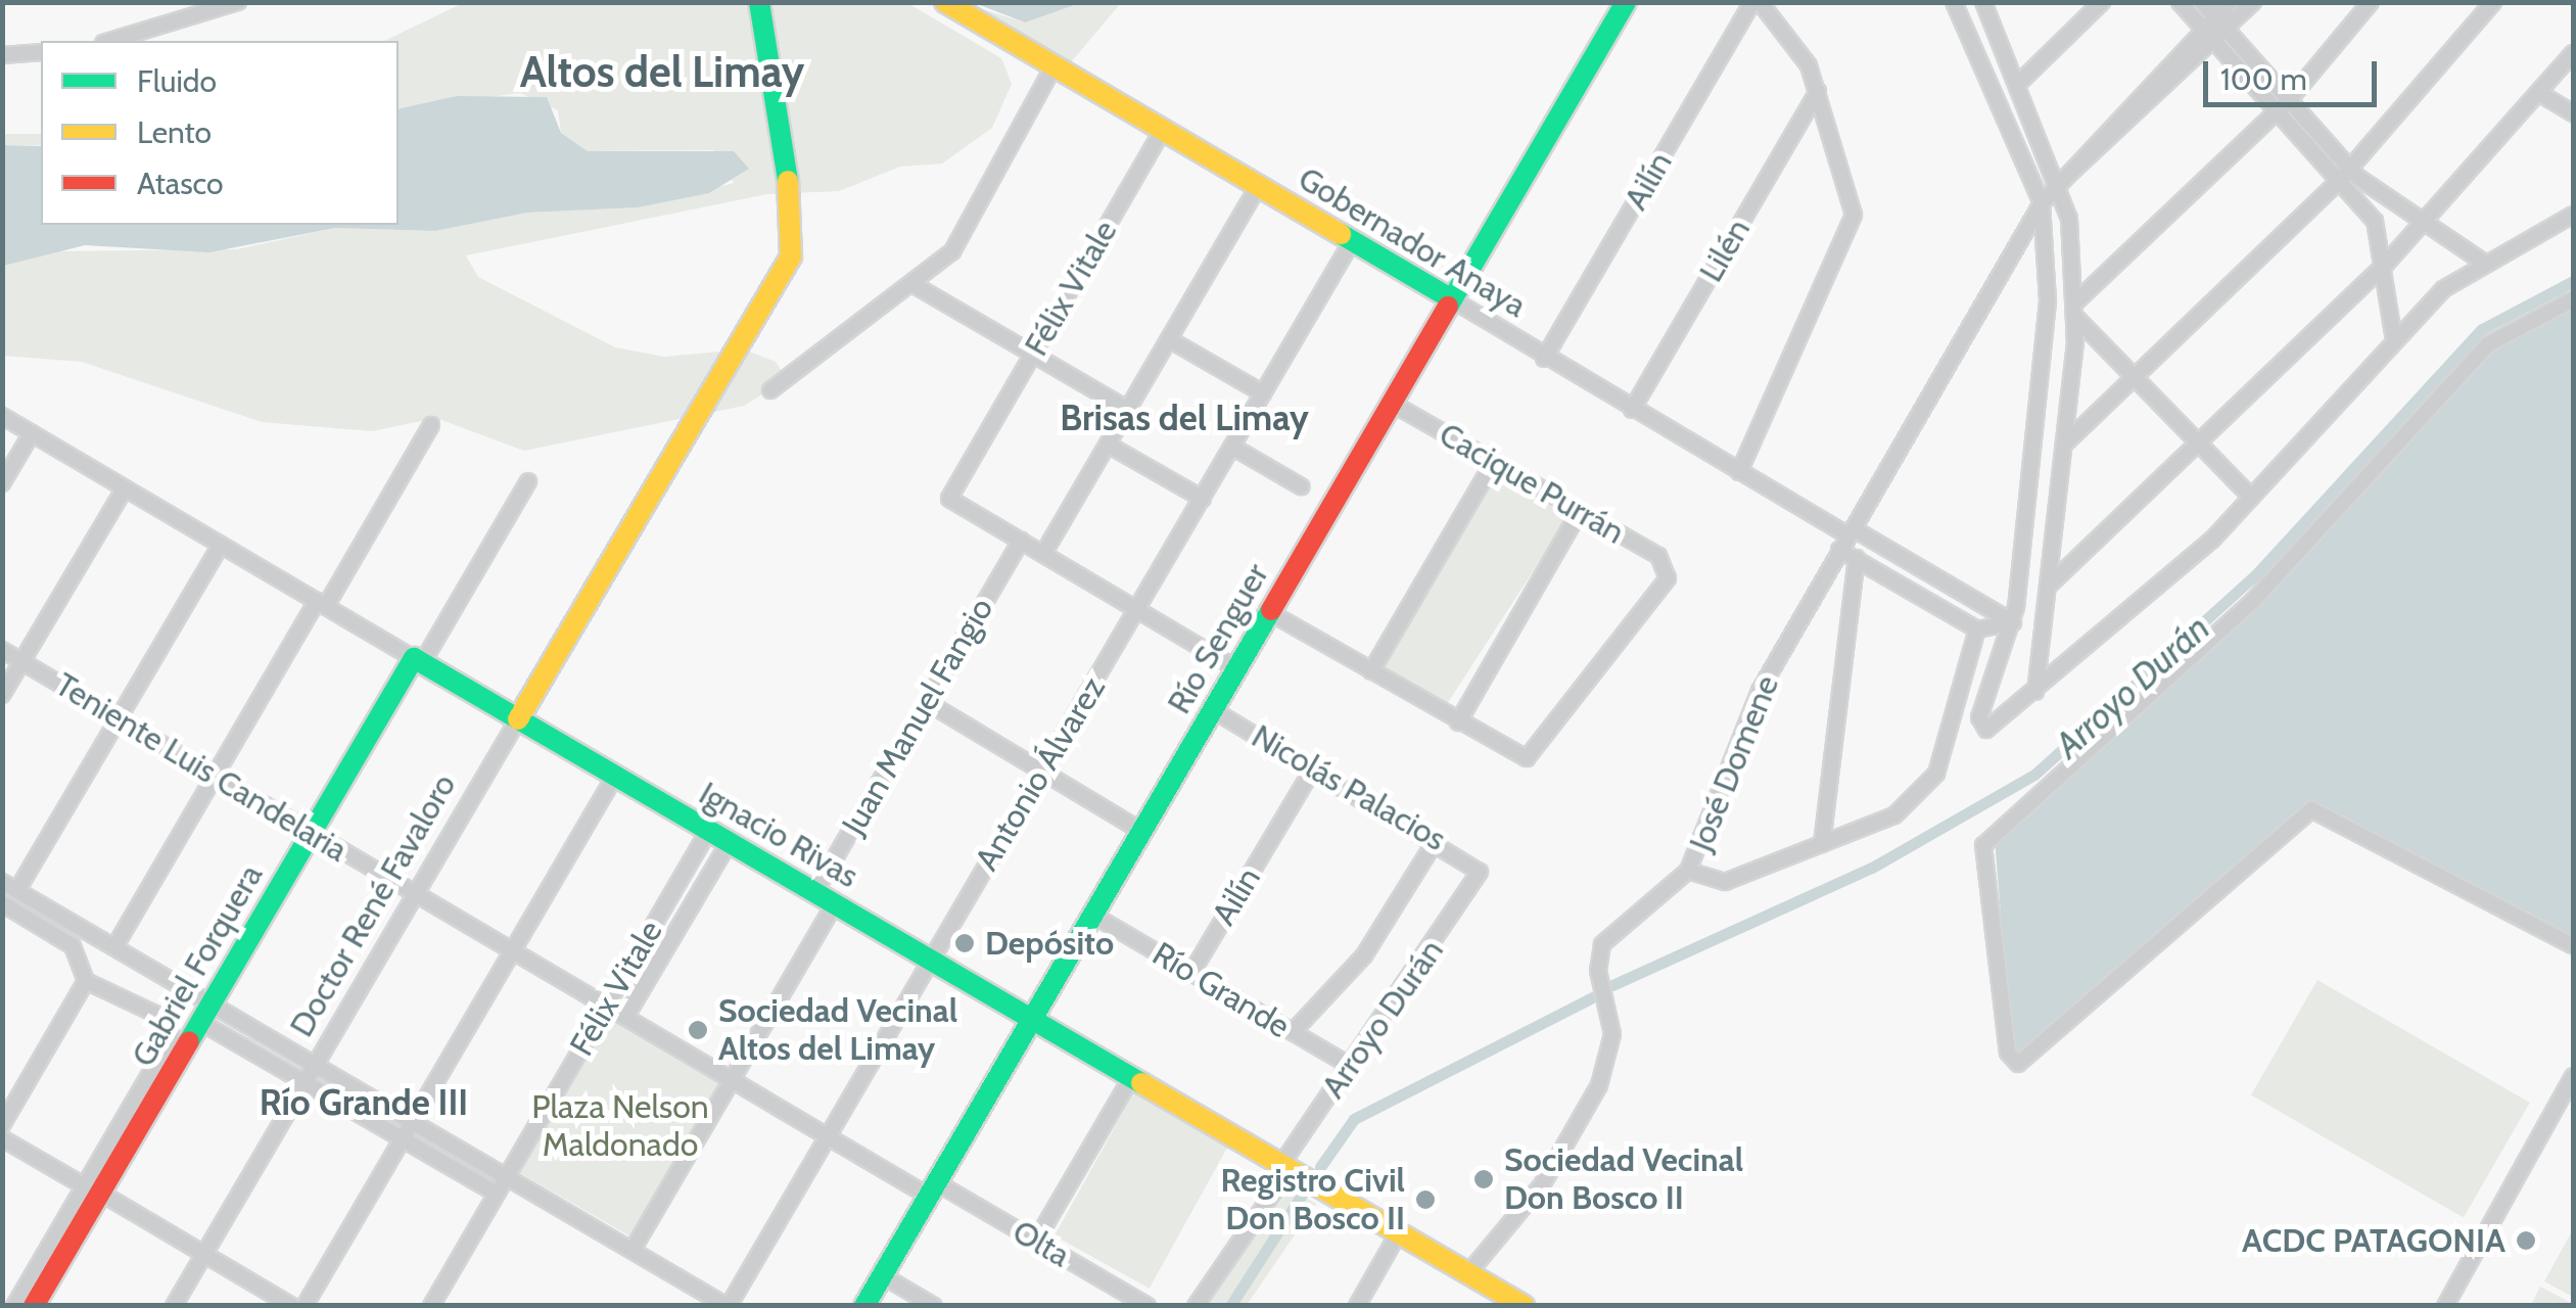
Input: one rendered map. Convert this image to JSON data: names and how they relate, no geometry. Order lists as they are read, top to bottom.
{
  "streets": {
    "street": [
      "Ailín",
      "Gobernador Anaya",
      "Lilén",
      "Félix Vitale",
      "Cacique Purrán",
      "Río Senguer",
      "Juan Manuel Fangio",
      "José Domene",
      "Teniente Luis Candelaria",
      "Antonio Álvarez",
      "Nicolás Palacios",
      "Ignacio Rivas",
      "Doctor René Favaloro",
      "Gabriel Forquera",
      "Río Grande",
      "Arroyo Durán",
      "Olta"
    ]
  },
  "crossings": [
    ["Ailín", "Gobernador Anaya"],
    ["Ailín", "Nicolás Palacios"],
    ["Ailín", "Río Grande"],
    ["Gobernador Anaya", "Lilén"],
    ["Gobernador Anaya", "Félix Vitale"],
    ["Gobernador Anaya", "Río Senguer"],
    ["Gobernador Anaya", "José Domene"],
    ["Gobernador Anaya", "Antonio Álvarez"],
    ["Félix Vitale", "Juan Manuel Fangio"],
    ["Félix Vitale", "Teniente Luis Candelaria"],
    ["Félix Vitale", "Ignacio Rivas"],
    ["Cacique Purrán", "Río Senguer"],
    ["Río Senguer", "Teniente Luis Candelaria"],
    ["Río Senguer", "Nicolás Palacios"],
    ["Río Senguer", "Ignacio Rivas"],
    ["Río Senguer", "Río Grande"],
    ["Río Senguer", "Olta"],
    ["Juan Manuel Fangio", "Ignacio Rivas"],
    ["José Domene", "Ignacio Rivas"],
    ["Teniente Luis Candelaria", "Antonio Álvarez"],
    ["Teniente Luis Candelaria", "Doctor René Favaloro"],
    ["Teniente Luis Candelaria", "Gabriel Forquera"],
    ["Teniente Luis Candelaria", "Olta"],
    ["Antonio Álvarez", "Ignacio Rivas"],
    ["Nicolás Palacios", "Arroyo Durán"],
    ["Ignacio Rivas", "Doctor René Favaloro"],
    ["Ignacio Rivas", "Gabriel Forquera"],
    ["Ignacio Rivas", "Arroyo Durán"],
    ["Río Grande", "Arroyo Durán"]
  ],
  "districts": ["Altos del Limay", "Brisas del Limay", "Río Grande III"],
  "water": ["Arroyo Durán"],
  "parks": ["Plaza Nelson Maldonado"],
  "places": [
    "Depósito",
    "Sociedad Vecinal Altos del Limay",
    "Sociedad Vecinal Don Bosco II",
    "Registro Civil Don Bosco II",
    "ACDC PATAGONIA"
  ],
  "legend": ["Fluido", "Lento", "Atasco"],
  "scale_bar": "100 m"
}
